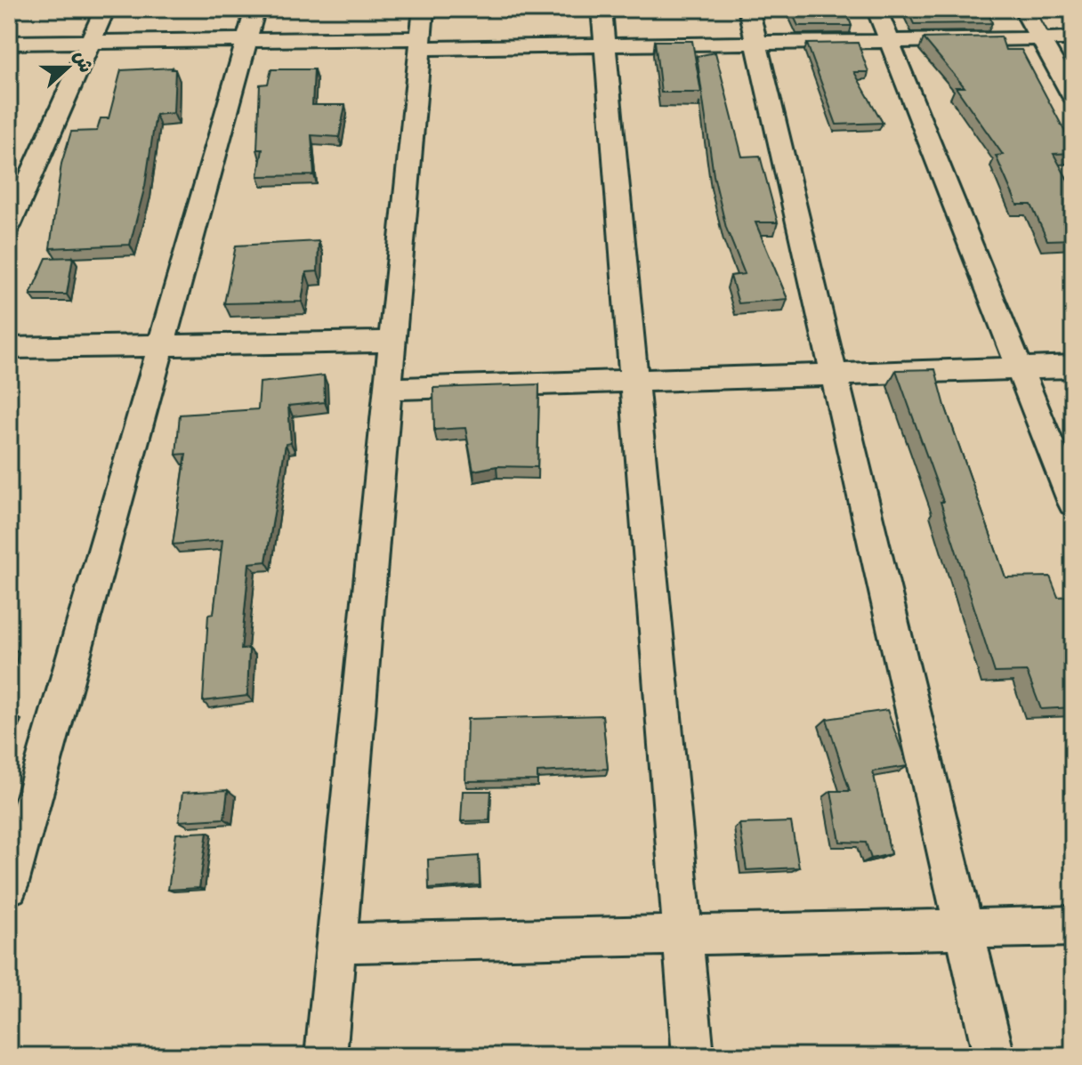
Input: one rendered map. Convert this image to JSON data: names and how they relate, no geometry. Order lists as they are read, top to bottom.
{
  "north": "right"
}
